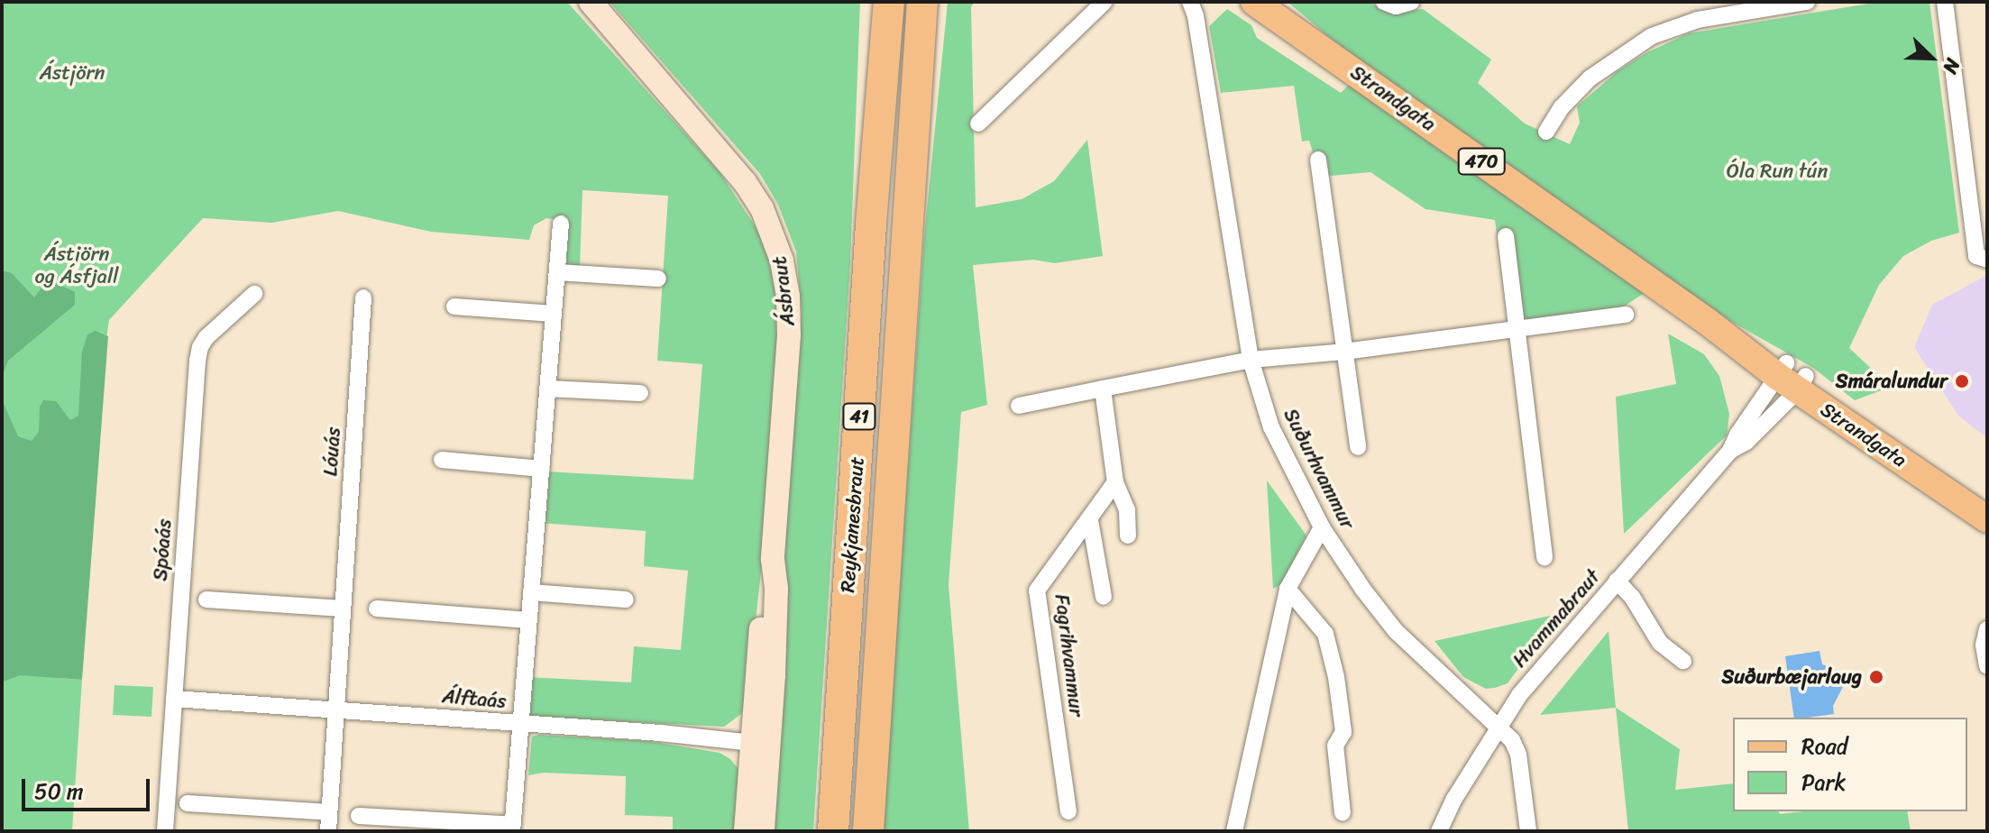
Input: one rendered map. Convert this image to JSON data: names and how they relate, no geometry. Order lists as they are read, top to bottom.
{
  "streets": {
    "highway": ["41", "Reykjanesbraut"],
    "main road": ["Strandgata", "470"],
    "street": [
      "Ásbraut",
      "Lóuás",
      "Suðurhvammur",
      "Spóaás",
      "Hvammabraut",
      "Fagrihvammur",
      "Álftaás"
    ]
  },
  "crossings": [
    ["Strandgata", "Hvammabraut"],
    ["Ásbraut", "Álftaás"],
    ["Lóuás", "Álftaás"],
    ["Suðurhvammur", "Hvammabraut"],
    ["Spóaás", "Álftaás"]
  ],
  "parks": ["Ástjörn", "Óla Run tún", "Ástjörn og Ásfjall"],
  "places": ["Smáralundur", "Suðurbæjarlaug"],
  "legend": ["Road", "Park"],
  "scale_bar": "50 m",
  "north": "bottom right"
}
